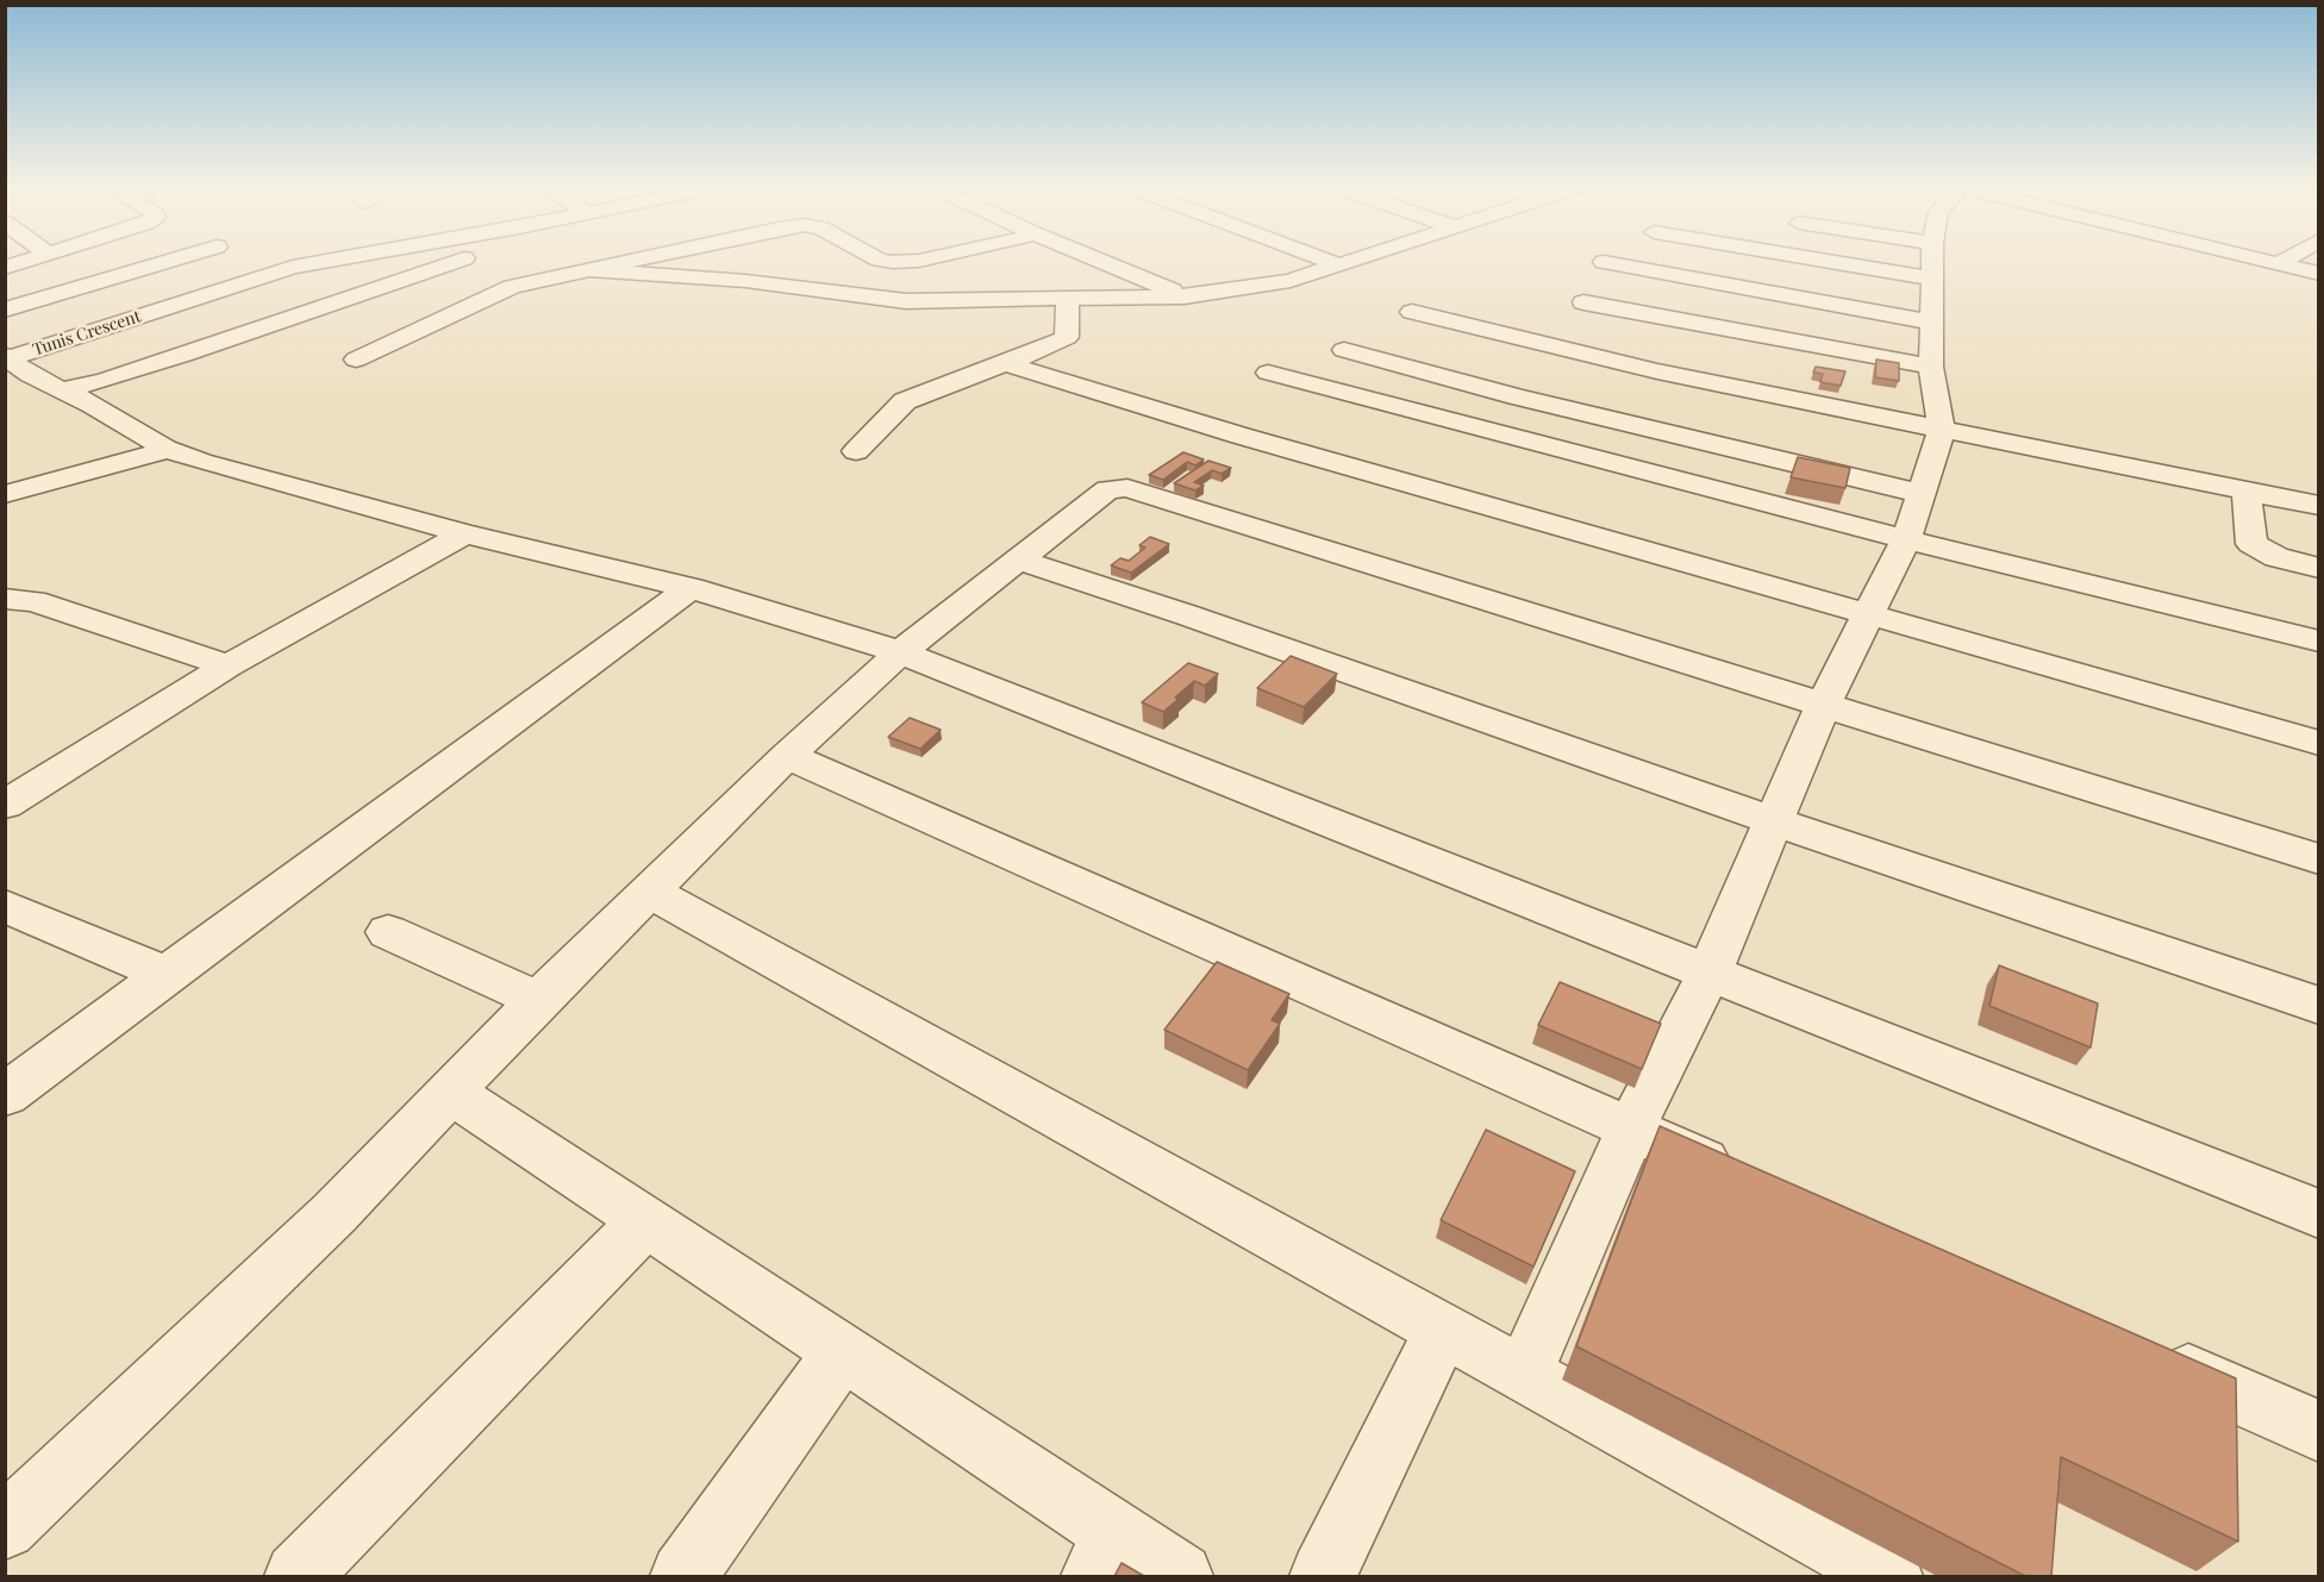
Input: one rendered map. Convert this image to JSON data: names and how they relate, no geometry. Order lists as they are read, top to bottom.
{
  "streets": {
    "street": ["Tunis Crescent"]
  }
}
